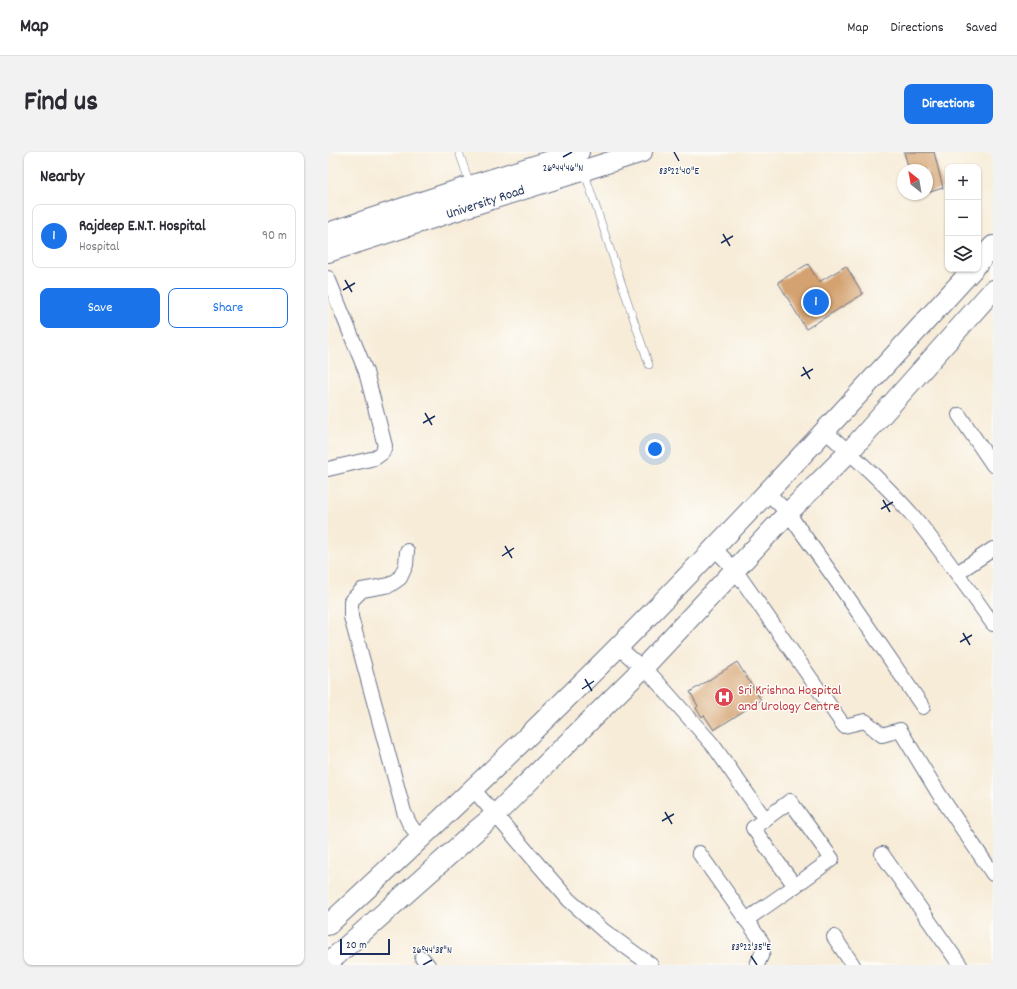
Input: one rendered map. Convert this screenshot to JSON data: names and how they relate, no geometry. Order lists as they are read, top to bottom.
{
  "streets": {
    "main road": ["University Road"]
  },
  "places": {
    "hospital": ["Sri Krishna Hospital and Urology Centre"]
  },
  "scale_bar": "20 m",
  "north": "top left",
  "page": {
    "header": "Map",
    "nav": ["Map", "Directions", "Saved"],
    "title": "Find us",
    "buttons": [
      "Directions",
      ["Save", "Share"]
    ],
    "heading": "Nearby",
    "map_buttons": ["+", "−"],
    "list": [
      {
        "mark": "1",
        "name": "Rajdeep E.N.T. Hospital",
        "note": "Hospital",
        "value": "90 m"
      }
    ],
    "pins": "1",
    "scale": "20 m"
  },
  "coordinates": [
    "26°44'46\"N",
    "83°22'40\"E",
    "83°22'35\"E",
    "26°44'38\"N"
  ]
}
